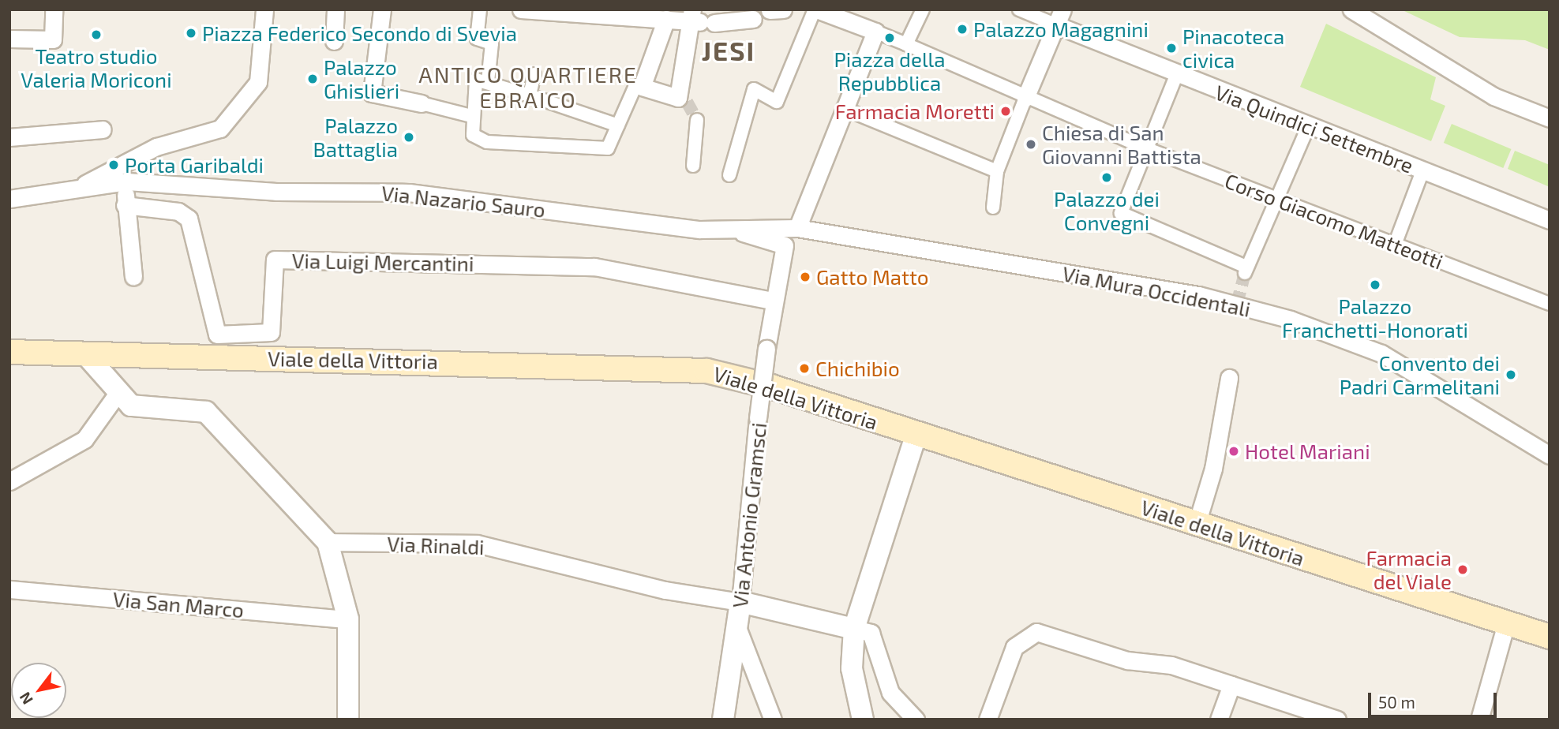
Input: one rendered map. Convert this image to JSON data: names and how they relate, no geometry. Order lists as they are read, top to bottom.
{
  "streets": {
    "main road": ["Viale della Vittoria"],
    "street": [
      "Via Quindici Settembre",
      "Via Nazario Sauro",
      "Corso Giacomo Matteotti",
      "Via Luigi Mercantini",
      "Via Mura Occidentali",
      "Via Antonio Gramsci",
      "Via Rinaldi",
      "Via San Marco"
    ]
  },
  "crossings": [
    ["Via Nazario Sauro", "Via Mura Occidentali"],
    ["Via Nazario Sauro", "Via Antonio Gramsci"],
    ["Via Luigi Mercantini", "Via Antonio Gramsci"],
    ["Via Antonio Gramsci", "Via Rinaldi"]
  ],
  "districts": ["JESI", "ANTICO QUARTIERE EBRAICO"],
  "places": [
    "Palazzo Magagnini",
    "Piazza Federico Secondo di Svevia",
    "Teatro studio Valeria Moriconi",
    "Piazza della Repubblica",
    "Pinacoteca civica",
    "Palazzo Ghislieri",
    "Farmacia Moretti",
    "Palazzo Battaglia",
    "Chiesa di San Giovanni Battista",
    "Porta Garibaldi",
    "Palazzo dei Convegni",
    "Gatto Matto",
    "Palazzo Franchetti-Honorati",
    "Chichibio",
    "Convento dei Padri Carmelitani",
    "Hotel Mariani",
    "Farmacia del Viale"
  ],
  "scale_bar": "50 m",
  "north": "bottom left"
}
